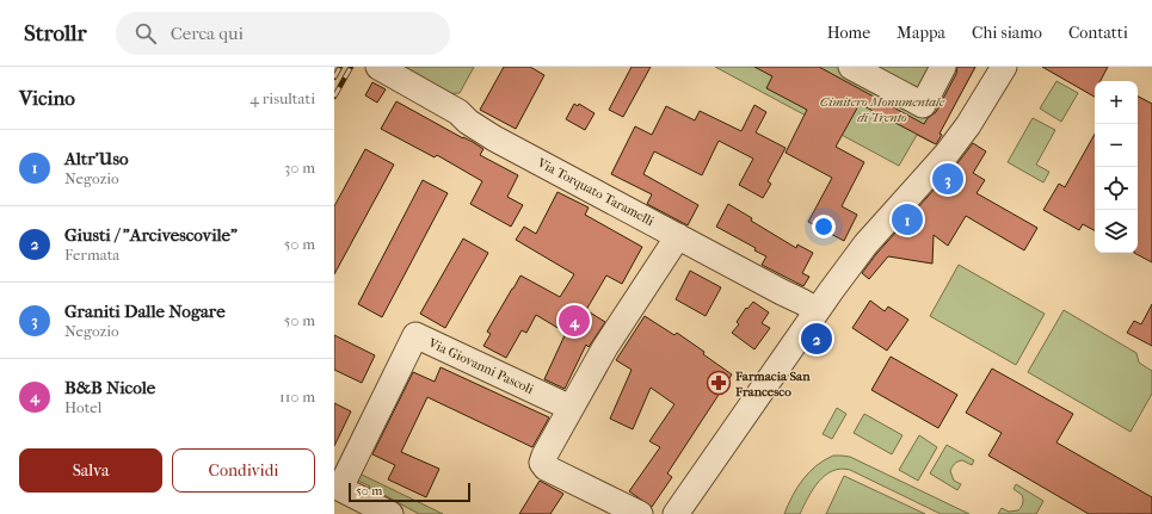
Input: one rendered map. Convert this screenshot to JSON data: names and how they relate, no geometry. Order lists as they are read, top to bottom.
{
  "streets": {
    "street": ["Via Torquato Taramelli", "Via Giovanni Pascoli"]
  },
  "parks": ["Cimitero Monumentale di Trento"],
  "places": {
    "pharmacy": ["Farmacia San Francesco"]
  },
  "scale_bar": "50 m",
  "page": {
    "header": "Strollr",
    "search": "Cerca qui",
    "nav": [
      "Home",
      "Mappa",
      "Chi siamo",
      "Contatti"
    ],
    "heading": ["Vicino", "4 risultati"],
    "map_buttons": ["+", "−"],
    "list": [
      {
        "mark": "1",
        "name": "Altr'Uso",
        "note": "Negozio",
        "value": "30 m"
      },
      {
        "mark": "2",
        "name": "Giusti / \"Arcivescovile\"",
        "note": "Fermata",
        "value": "50 m"
      },
      {
        "mark": "3",
        "name": "Graniti Dalle Nogare",
        "note": "Negozio",
        "value": "50 m"
      },
      {
        "mark": "4",
        "name": "B&B Nicole",
        "note": "Hotel",
        "value": "110 m"
      }
    ],
    "pins": [
      "3",
      "1",
      "4",
      "2"
    ],
    "buttons": ["Salva", "Condividi"],
    "scale": "50 m"
  }
}
